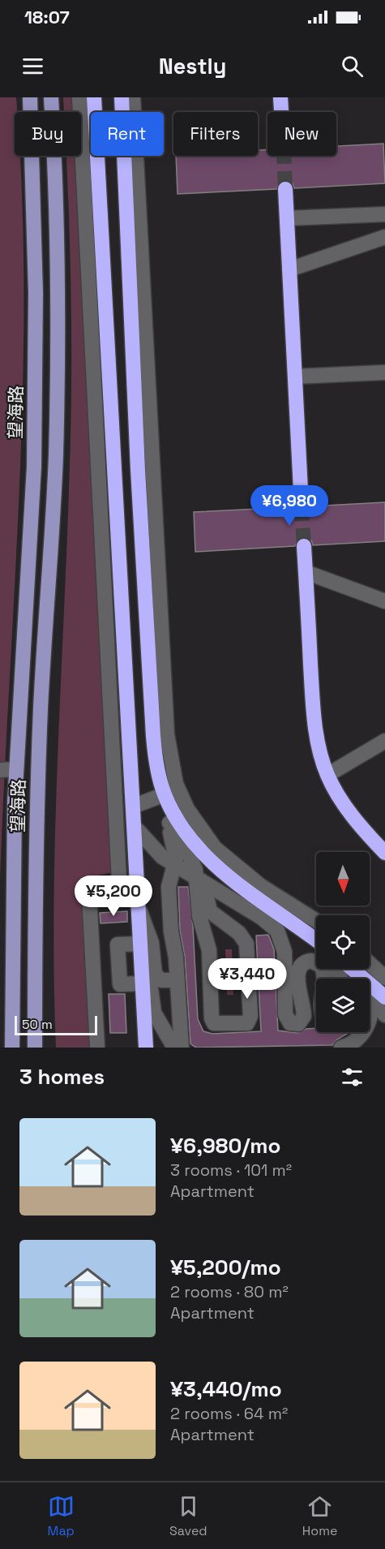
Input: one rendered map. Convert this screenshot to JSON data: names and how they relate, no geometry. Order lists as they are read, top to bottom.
{
  "streets": {
    "main road": ["望海路"]
  },
  "scale_bar": "50 m",
  "north": "bottom",
  "page": {
    "status": "18:07",
    "header": "Nestly",
    "chip": [
      "Buy",
      "Rent",
      "Filters",
      "New"
    ],
    "price": ["¥6,980", "¥5,200", "¥3,440"],
    "scale": "50 m",
    "heading": "3 homes",
    "list": [
      {
        "name": "¥6,980/mo",
        "note": "3 rooms · 101 m² · Apartment"
      },
      {
        "name": "¥5,200/mo",
        "note": "2 rooms · 80 m² · Apartment"
      },
      {
        "name": "¥3,440/mo",
        "note": "2 rooms · 64 m² · Apartment"
      }
    ],
    "tabs": ["Map", "Saved", "Home"]
  }
}
